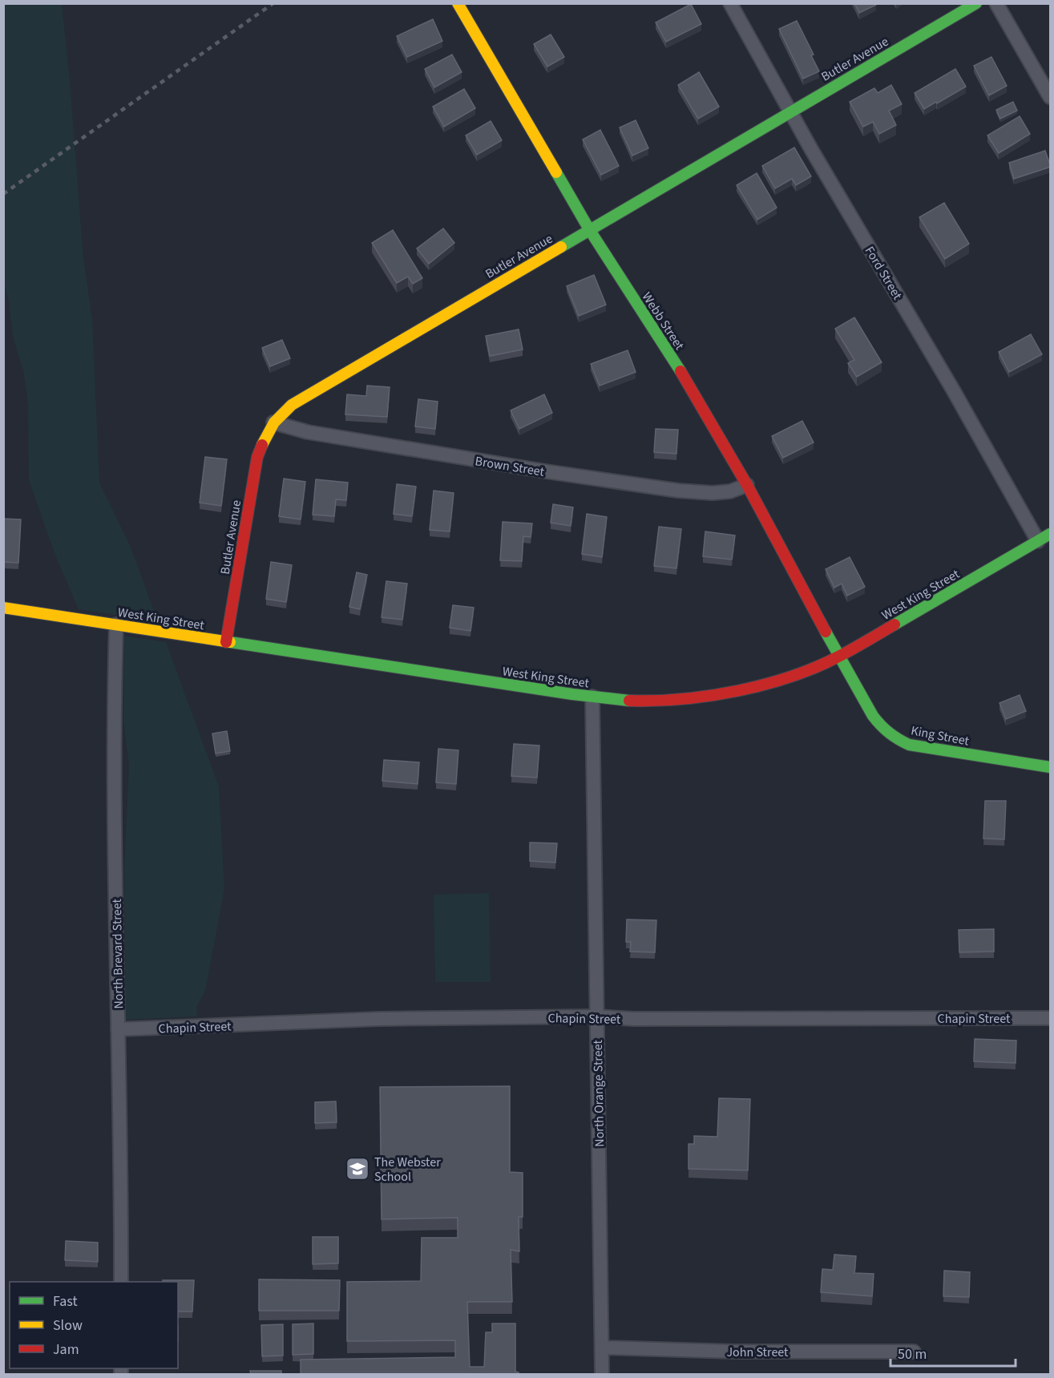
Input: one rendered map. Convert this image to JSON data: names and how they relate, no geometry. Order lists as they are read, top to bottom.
{
  "streets": {
    "street": [
      "Butler Avenue",
      "Ford Street",
      "Webb Street",
      "Brown Street",
      "West King Street",
      "King Street",
      "North Brevard Street",
      "Chapin Street",
      "North Orange Street",
      "John Street"
    ]
  },
  "crossings": [
    ["Butler Avenue", "Ford Street"],
    ["Butler Avenue", "Webb Street"],
    ["Butler Avenue", "Brown Street"],
    ["Butler Avenue", "West King Street"],
    ["Ford Street", "West King Street"],
    ["Webb Street", "Brown Street"],
    ["Webb Street", "West King Street"],
    ["Webb Street", "King Street"],
    ["West King Street", "King Street"],
    ["West King Street", "North Brevard Street"],
    ["West King Street", "North Orange Street"],
    ["North Brevard Street", "Chapin Street"],
    ["Chapin Street", "North Orange Street"],
    ["North Orange Street", "John Street"]
  ],
  "places": {
    "school or university": ["The Webster School"]
  },
  "legend": ["Fast", "Slow", "Jam"],
  "scale_bar": "50 m"
}
